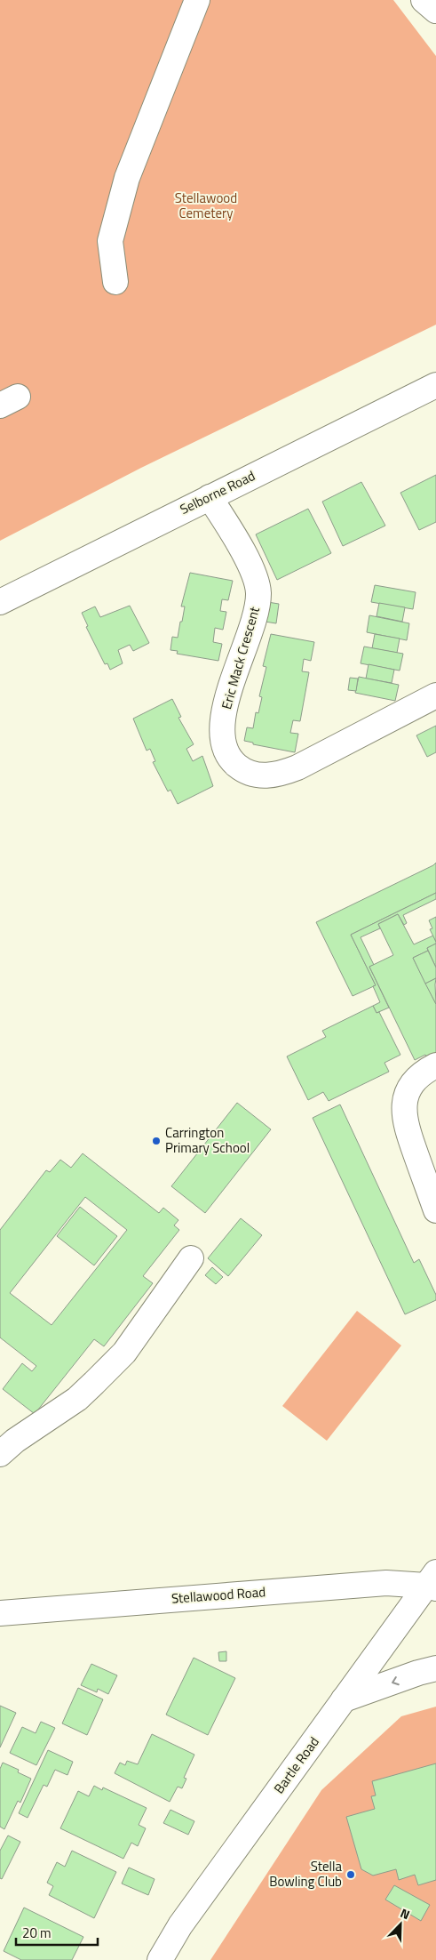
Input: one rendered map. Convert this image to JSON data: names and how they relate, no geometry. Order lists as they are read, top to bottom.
{
  "streets": {
    "street": [
      "Selborne Road",
      "Eric Mack Crescent",
      "Stellawood Road",
      "Bartle Road"
    ]
  },
  "crossings": [
    ["Selborne Road", "Eric Mack Crescent"],
    ["Stellawood Road", "Bartle Road"]
  ],
  "parks": ["Stellawood Cemetery"],
  "places": ["Carrington Primary School", "Stella Bowling Club"],
  "scale_bar": "20 m",
  "north": "top right"
}
